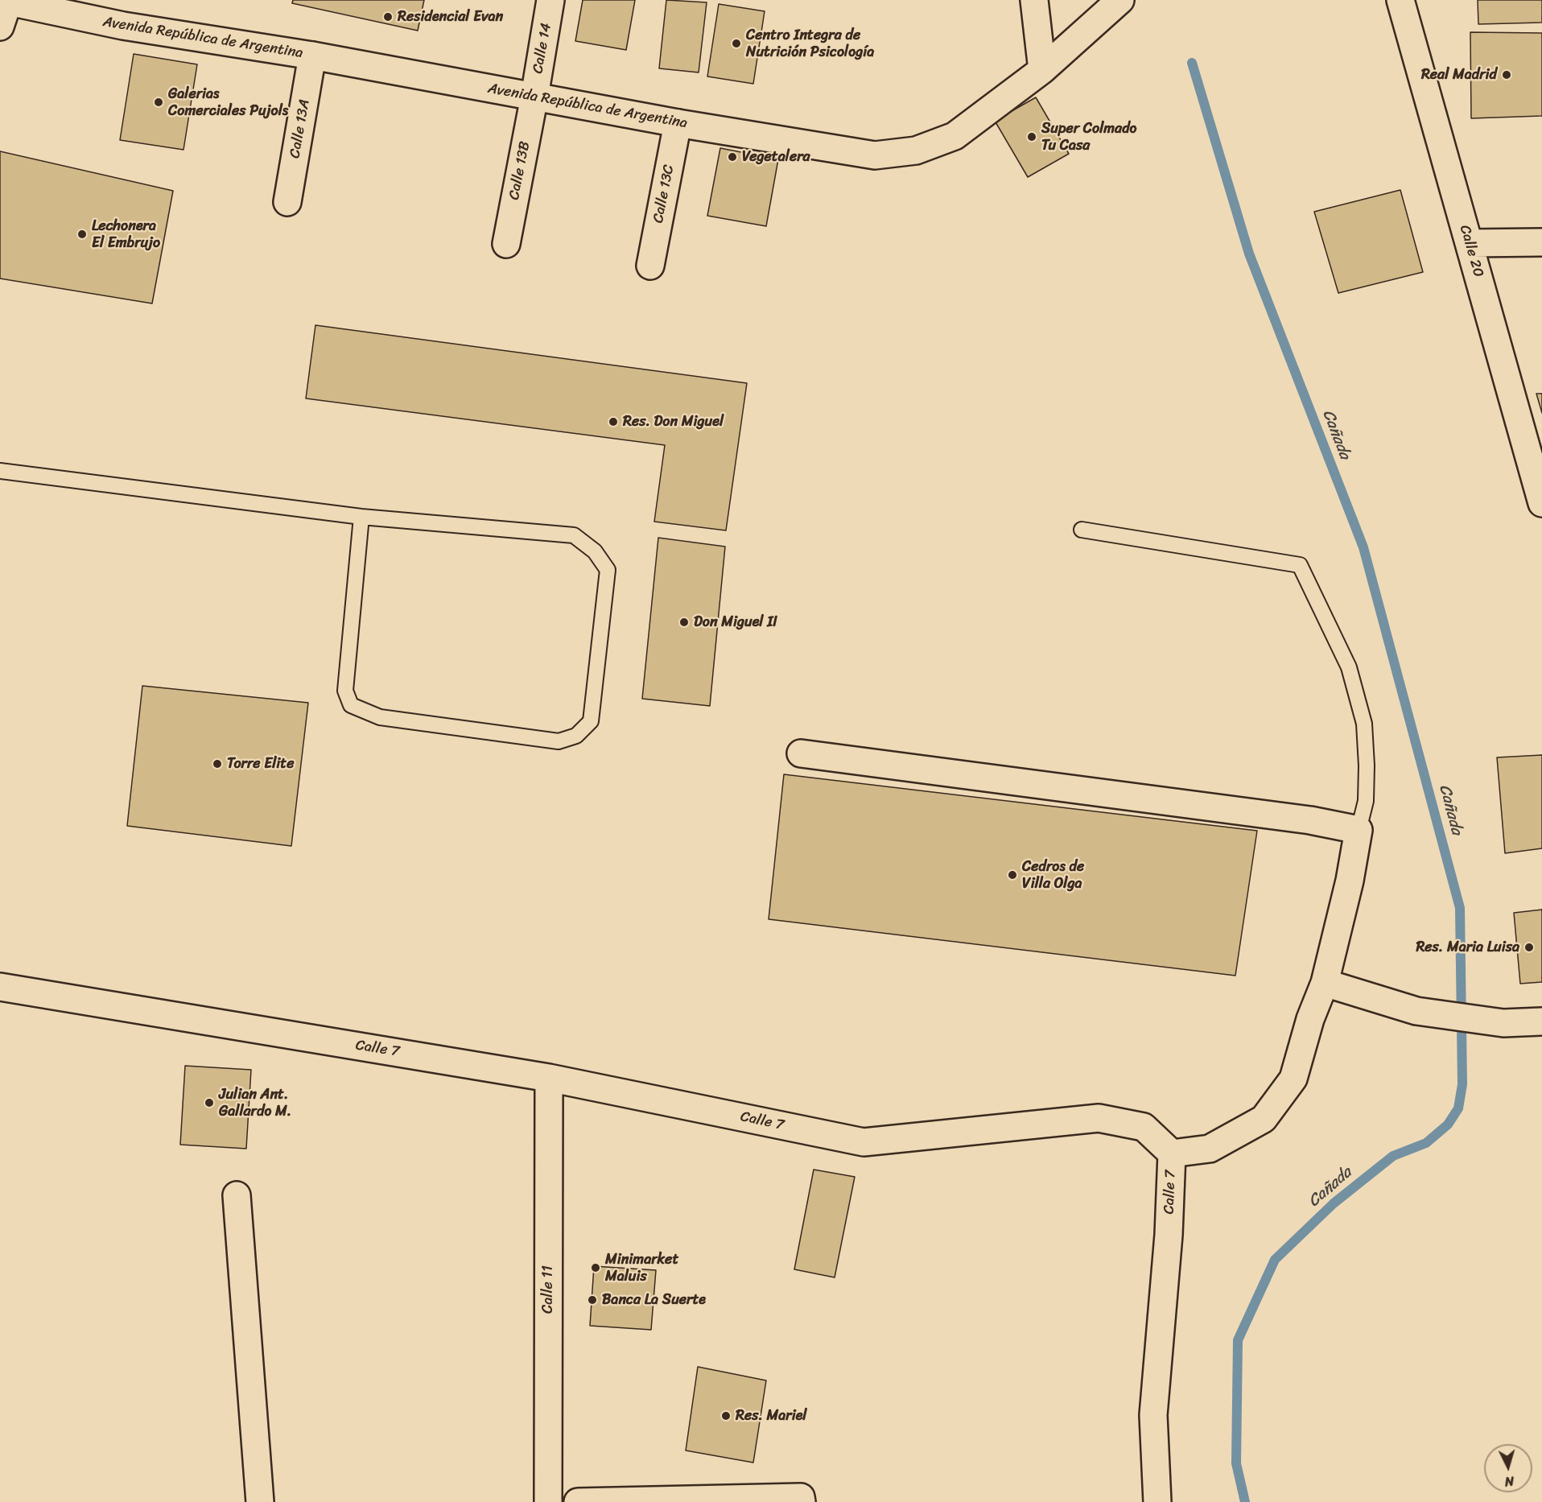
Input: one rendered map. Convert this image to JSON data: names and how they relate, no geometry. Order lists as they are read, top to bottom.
{
  "streets": {
    "street": [
      "Avenida República de Argentina",
      "Calle 14",
      "Calle 13A",
      "Calle 13B",
      "Calle 13C",
      "Calle 20",
      "Calle 7",
      "Calle 11"
    ]
  },
  "crossings": [
    ["Avenida República de Argentina", "Calle 14"],
    ["Avenida República de Argentina", "Calle 13A"],
    ["Avenida República de Argentina", "Calle 13B"],
    ["Avenida República de Argentina", "Calle 13C"],
    ["Calle 14", "Calle 13B"],
    ["Calle 7", "Calle 11"]
  ],
  "water": ["Cañada"],
  "places": [
    "Residencial Evan",
    "Centro Integra de Nutrición Psicología",
    "Real Madrid",
    "Galerias Comerciales Pujols",
    "Super Colmado Tu Casa",
    "Vegetalera",
    "Lechonera El Embrujo",
    "Res. Don Miguel",
    "Don Miguel II",
    "Torre Elite",
    "Cedros de Villa Olga",
    "Res. Maria Luisa",
    "Julian Ant. Gallardo M.",
    "Minimarket Maluis",
    "Banca La Suerte",
    "Res. Mariel"
  ],
  "north": "bottom"
}
